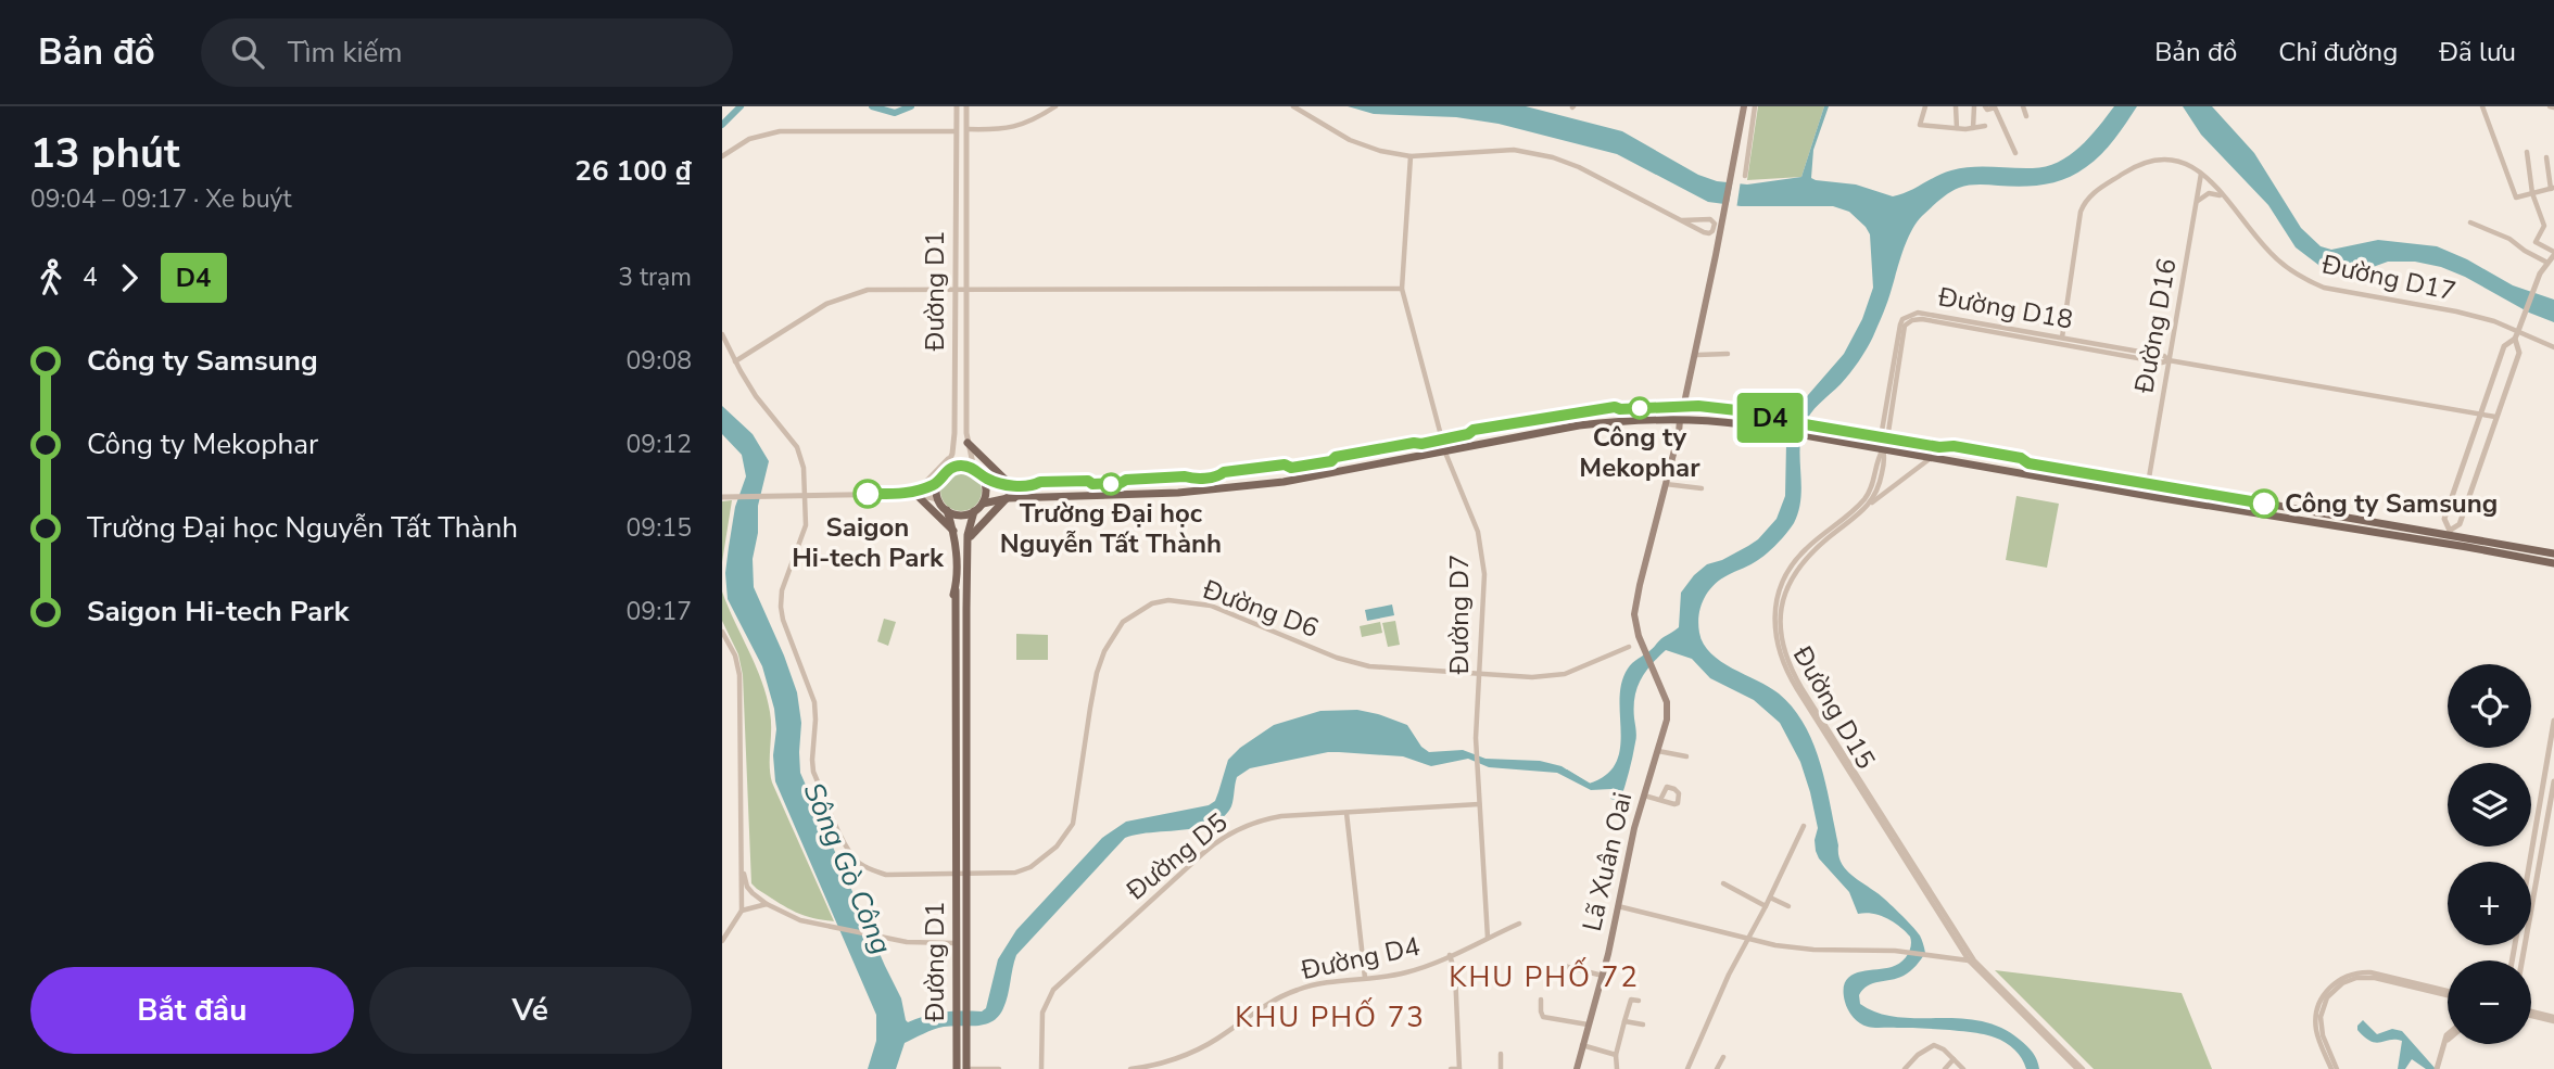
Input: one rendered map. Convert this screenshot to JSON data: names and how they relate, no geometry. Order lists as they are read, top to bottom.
{
  "streets": {
    "main road": ["Đường D1", "Lã Xuân Oai"],
    "street": [
      "Đường D17",
      "Đường D18",
      "Đường D16",
      "Đường D6",
      "Đường D7",
      "Đường D15",
      "Đường D5",
      "Đường D4"
    ]
  },
  "crossings": [
    ["Đường D17", "Đường D18"],
    ["Đường D17", "Đường D16"],
    ["Đường D1", "Đường D6"],
    ["Đường D18", "Đường D16"],
    ["Đường D6", "Đường D7"],
    ["Đường D7", "Đường D5"]
  ],
  "districts": ["KHU PHỐ 72", "KHU PHỐ 73"],
  "water": ["Sông Gò Công"],
  "places": [
    "Công ty Mekophar",
    "Trường Đại học Nguyễn Tất Thành",
    "Saigon Hi-tech Park",
    "Công ty Samsung"
  ],
  "lines": ["bus line D4"],
  "page": {
    "header": "Bản đồ",
    "search": "Tìm kiếm",
    "nav": ["Bản đồ", "Chỉ đường", "Đã lưu"],
    "heading": ["13 phút", "09:04 – 09:17 · Xe buýt", "26 100 ₫"],
    "on_map": "D4",
    "legs": ["4", "D4", "3 trạm"],
    "list": [
      {
        "name": "Công ty Samsung",
        "value": "09:08"
      },
      {
        "name": "Công ty Mekophar",
        "value": "09:12"
      },
      {
        "name": "Trường Đại học Nguyễn Tất Thành",
        "value": "09:15"
      },
      {
        "name": "Saigon Hi-tech Park",
        "value": "09:17"
      }
    ],
    "map_buttons": ["+", "−"],
    "buttons": ["Bắt đầu", "Vé"]
  }
}
